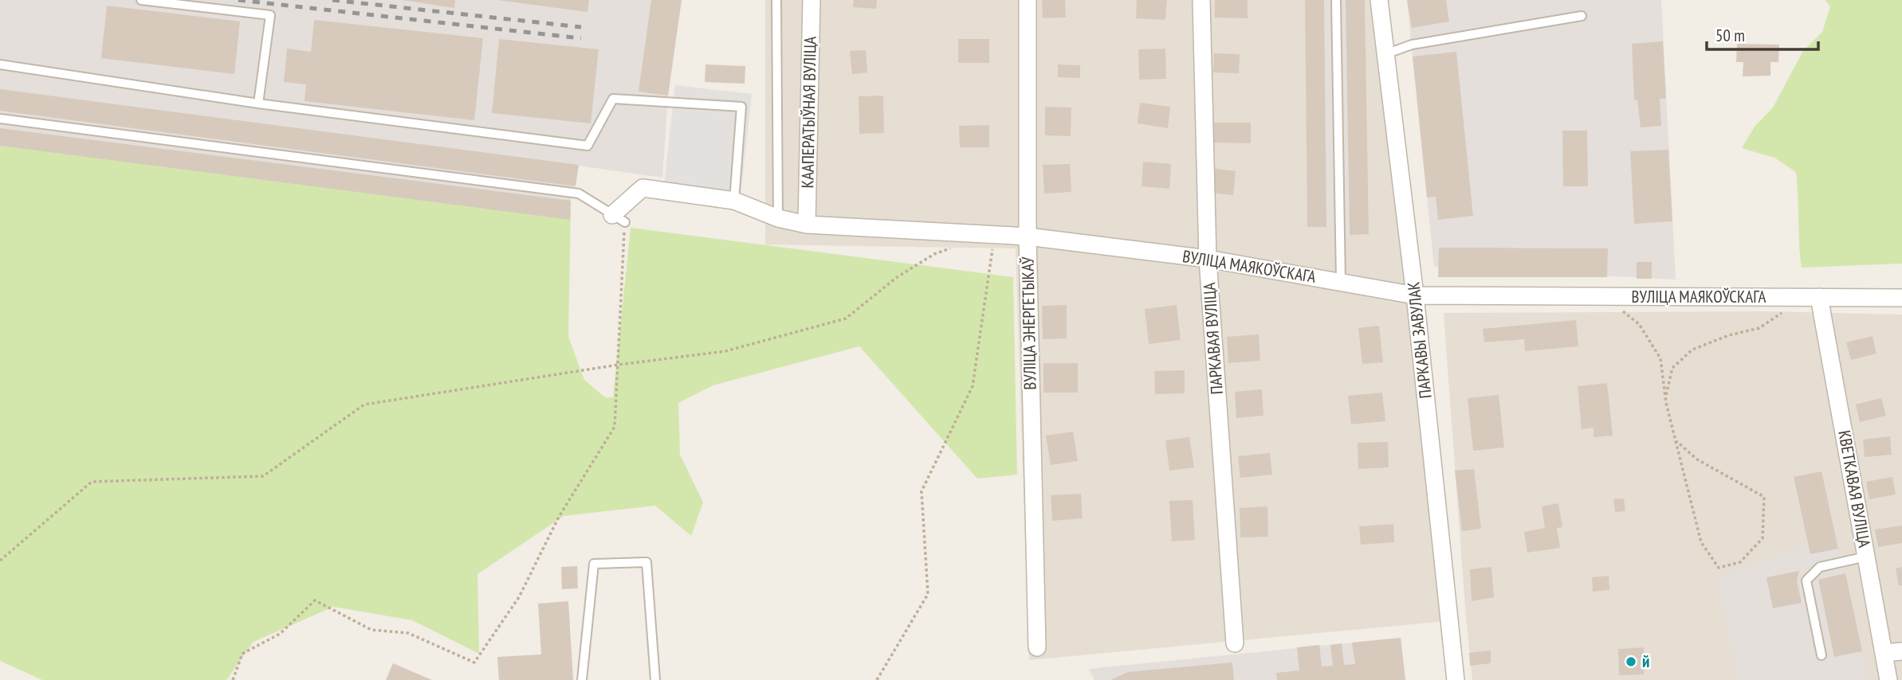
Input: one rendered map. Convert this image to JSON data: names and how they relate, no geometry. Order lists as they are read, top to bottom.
{
  "streets": {
    "street": [
      "КААПЕРАТЫЎНАЯ ВУЛІЦА",
      "ВУЛІЦА МАЯКОЎСКАГА",
      "ВУЛІЦА ЭНЕРГЕТЫКАЎ",
      "ПАРКАВАЯ ВУЛІЦА",
      "ПАРКАВЫ ЗАВУЛАК",
      "КВЕТКАВАЯ ВУЛІЦА"
    ]
  },
  "crossings": [
    ["КААПЕРАТЫЎНАЯ ВУЛІЦА", "ВУЛІЦА МАЯКОЎСКАГА"],
    ["ВУЛІЦА МАЯКОЎСКАГА", "ВУЛІЦА ЭНЕРГЕТЫКАЎ"],
    ["ВУЛІЦА МАЯКОЎСКАГА", "ПАРКАВАЯ ВУЛІЦА"],
    ["ВУЛІЦА МАЯКОЎСКАГА", "ПАРКАВЫ ЗАВУЛАК"],
    ["ВУЛІЦА МАЯКОЎСКАГА", "КВЕТКАВАЯ ВУЛІЦА"]
  ],
  "places": ["й"],
  "scale_bar": "50 m"
}
